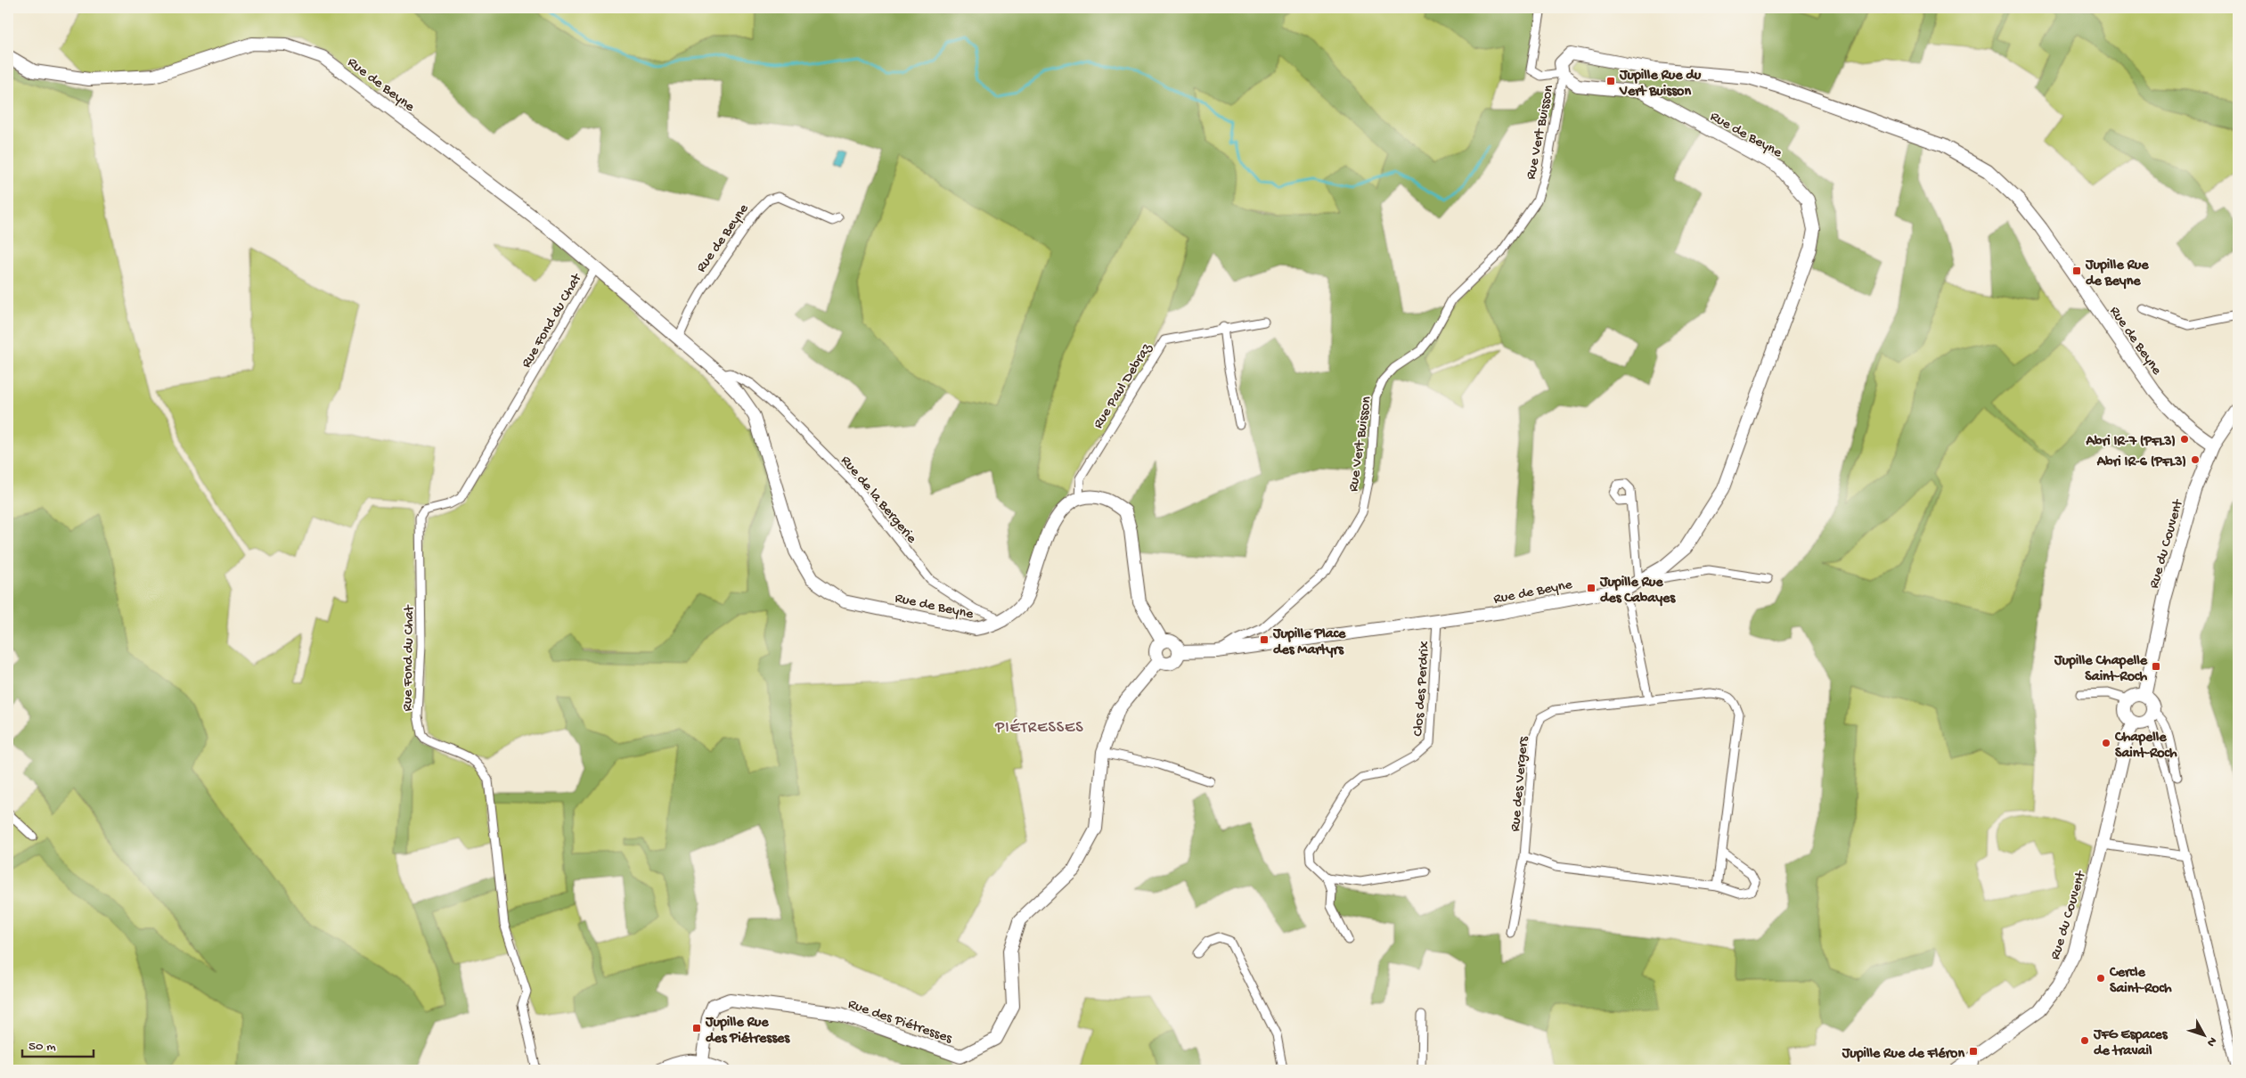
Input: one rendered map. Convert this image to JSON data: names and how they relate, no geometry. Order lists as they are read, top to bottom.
{
  "streets": {
    "street": [
      "Rue de Beyne",
      "Rue Vert Buisson",
      "Rue Fond du Chat",
      "Rue Paul Debraz",
      "Rue de la Bergerie",
      "Rue du Couvent",
      "Clos des Perdrix",
      "Rue des Vergers",
      "Rue des Piétresses"
    ]
  },
  "crossings": [
    ["Rue de Beyne", "Rue Vert Buisson"],
    ["Rue de Beyne", "Rue Fond du Chat"],
    ["Rue de Beyne", "Rue Paul Debraz"],
    ["Rue de Beyne", "Rue de la Bergerie"],
    ["Rue de Beyne", "Rue du Couvent"],
    ["Rue de Beyne", "Clos des Perdrix"],
    ["Rue de Beyne", "Rue des Piétresses"]
  ],
  "districts": ["PIÉTRESSES"],
  "places": {
    "transit": [
      "Jupille Rue du Vert Buisson",
      "Jupille Rue de Beyne",
      "Jupille Rue des Cabayes",
      "Jupille Place des Martyrs",
      "Jupille Chapelle Saint-Roch",
      "Jupille Rue des Piétresses",
      "Jupille Rue de Fléron"
    ],
    "other": [
      "Abri IR-7 (PFL3)",
      "Abri IR-6 (PFL3)",
      "Chapelle Saint-Roch",
      "Cercle Saint-Roch",
      "JFG Espaces de travail"
    ]
  },
  "scale_bar": "50 m",
  "north": "bottom right"
}
